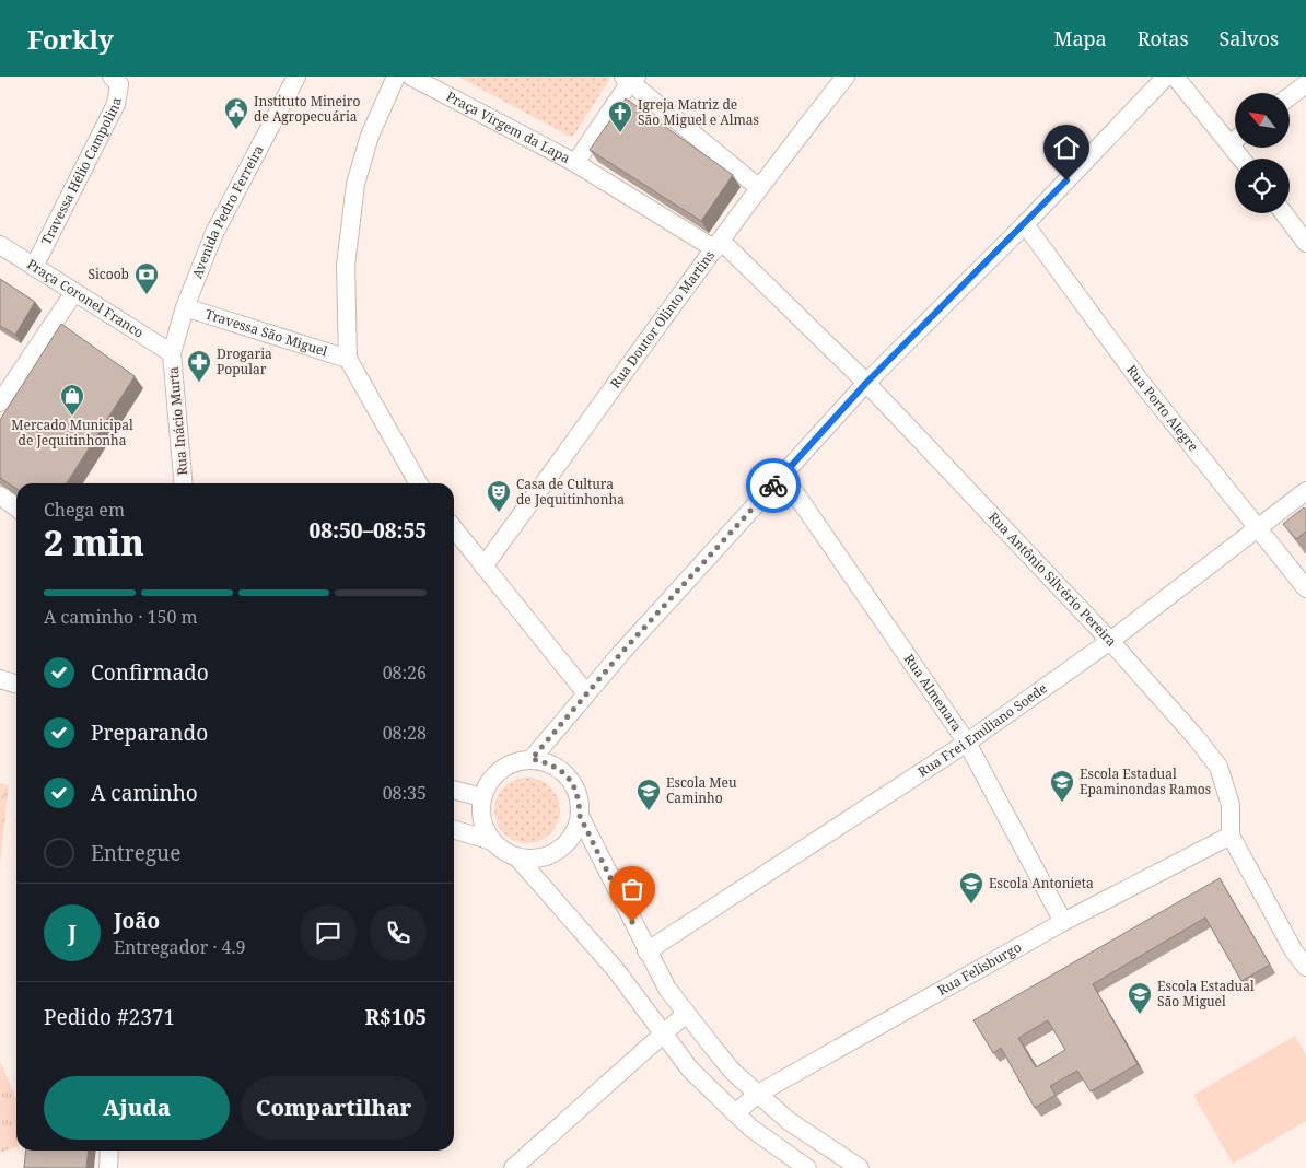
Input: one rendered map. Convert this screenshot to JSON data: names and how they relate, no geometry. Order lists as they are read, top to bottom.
{
  "streets": {
    "street": [
      "Praça Virgem da Lapa",
      "Travessa Hélio Campolina",
      "Avenida Pedro Ferreira",
      "Praça Coronel Franco",
      "Rua Doutor Olinto Martins",
      "Travessa São Miguel",
      "Rua Porto Alegre",
      "Rua Inácio Murta",
      "Rua Antônio Silvério Pereira",
      "Rua Almenara",
      "Rua Frei Emiliano Soede",
      "Rua Felisburgo"
    ]
  },
  "crossings": [
    ["Praça Virgem da Lapa", "Rua Doutor Olinto Martins"],
    ["Praça Virgem da Lapa", "Rua Antônio Silvério Pereira"],
    ["Travessa Hélio Campolina", "Praça Coronel Franco"],
    ["Avenida Pedro Ferreira", "Praça Coronel Franco"],
    ["Avenida Pedro Ferreira", "Travessa São Miguel"],
    ["Avenida Pedro Ferreira", "Rua Inácio Murta"],
    ["Praça Coronel Franco", "Rua Inácio Murta"],
    ["Rua Doutor Olinto Martins", "Rua Antônio Silvério Pereira"],
    ["Rua Porto Alegre", "Rua Frei Emiliano Soede"],
    ["Rua Antônio Silvério Pereira", "Rua Frei Emiliano Soede"],
    ["Rua Antônio Silvério Pereira", "Rua Felisburgo"],
    ["Rua Almenara", "Rua Frei Emiliano Soede"],
    ["Rua Almenara", "Rua Felisburgo"]
  ],
  "places": {
    "public building": ["Instituto Mineiro de Agropecuária"],
    "church": ["Igreja Matriz de São Miguel e Almas"],
    "bank": ["Sicoob"],
    "pharmacy": ["Drogaria Popular"],
    "shop": ["Mercado Municipal de Jequitinhonha"],
    "theatre": ["Casa de Cultura de Jequitinhonha"],
    "school or university": [
      "Escola Estadual Epaminondas Ramos",
      "Escola Meu Caminho",
      "Escola Antonieta",
      "Escola Estadual São Miguel"
    ]
  },
  "north": "top left",
  "page": {
    "header": "Forkly",
    "nav": ["Mapa", "Rotas", "Salvos"],
    "heading": ["2 min", "Chega em", "08:50–08:55"],
    "panel": [
      "João",
      "Entregador · 4.9",
      "Pedido #2371",
      "R$105"
    ],
    "bar": "A caminho · 150 m",
    "list": [
      ["Confirmado", "08:26"],
      ["Preparando", "08:28"],
      ["A caminho", "08:35"],
      "Entregue"
    ],
    "round": "J",
    "buttons": ["Ajuda", "Compartilhar"]
  }
}
